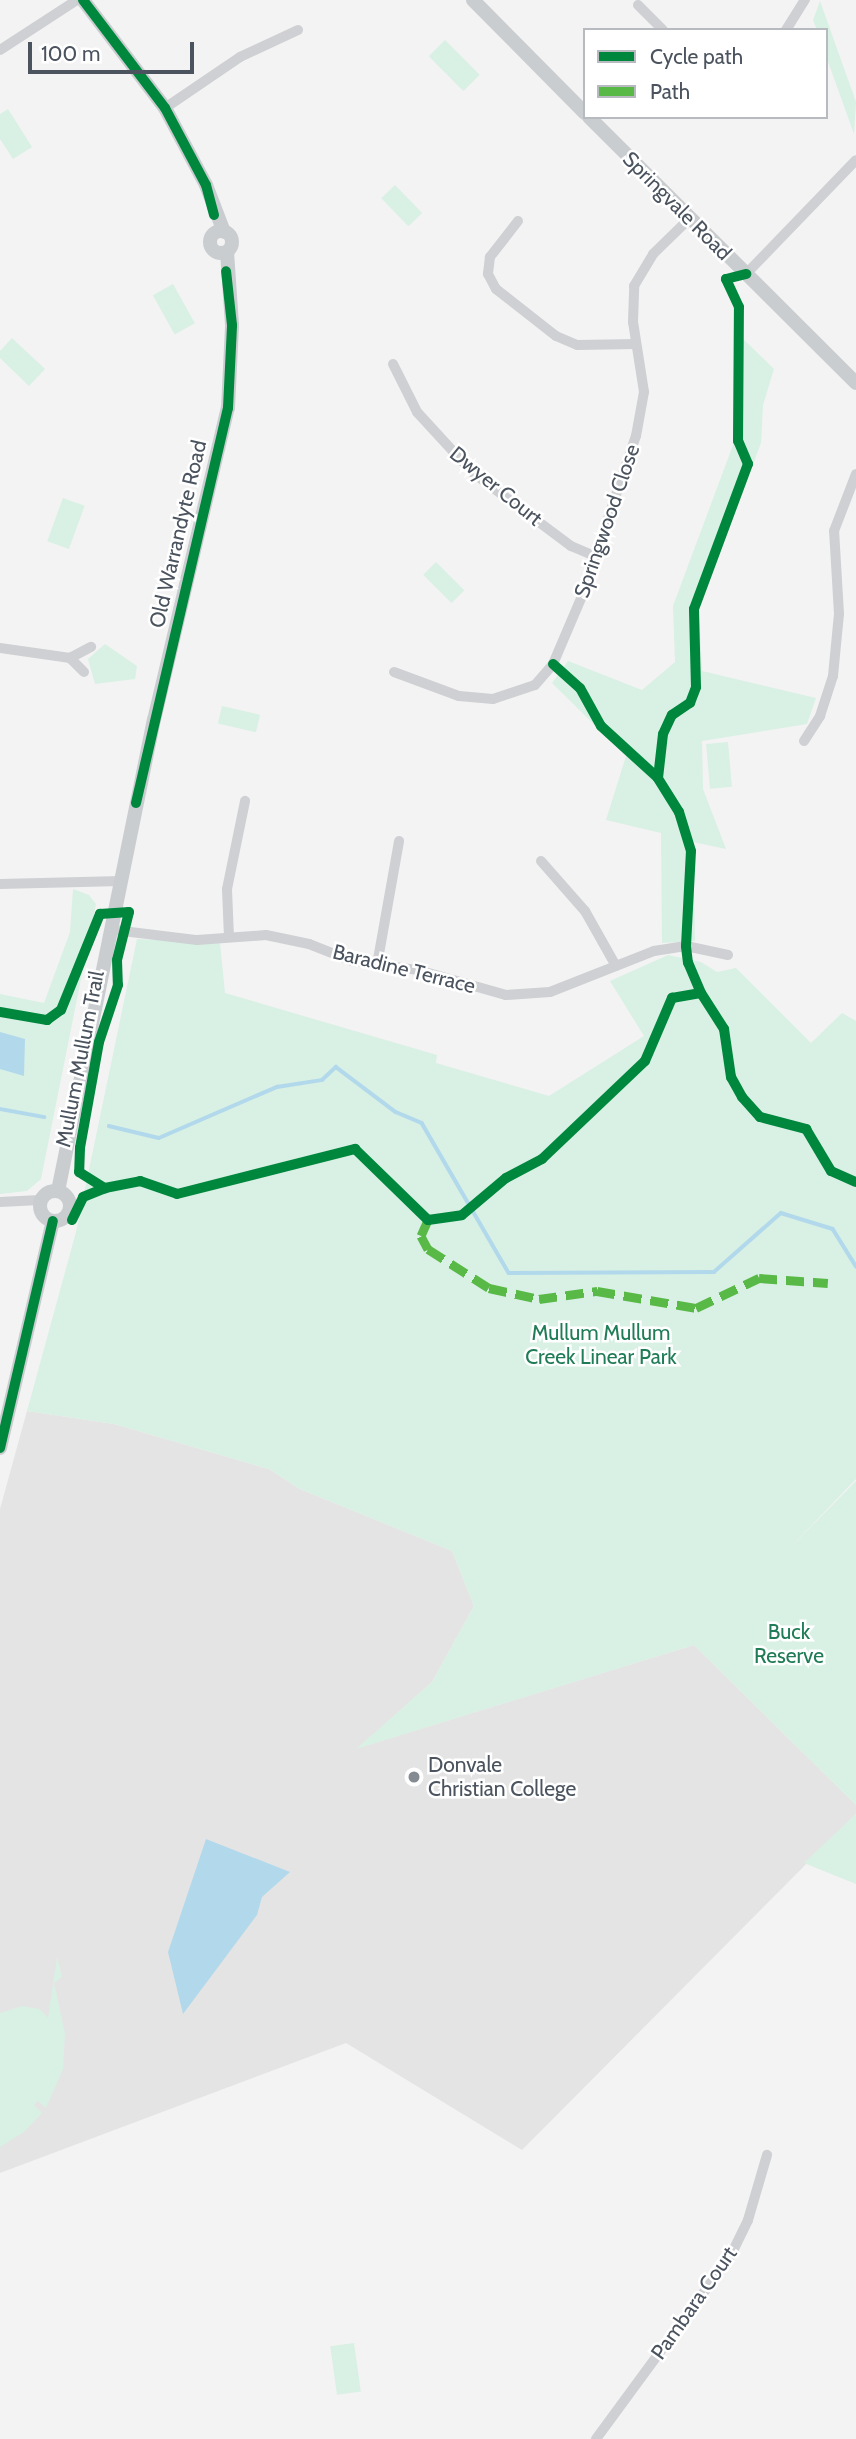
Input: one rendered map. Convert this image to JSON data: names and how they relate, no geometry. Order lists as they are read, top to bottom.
{
  "streets": {
    "main road": ["Springvale Road", "Old Warrandyte Road"],
    "street": [
      "Dwyer Court",
      "Springwood Close",
      "Baradine Terrace",
      "Pambara Court"
    ],
    "cycle path": ["Mullum Mullum Trail"]
  },
  "crossings": [
    ["Springvale Road", "Springwood Close"],
    ["Dwyer Court", "Springwood Close"],
    ["Old Warrandyte Road", "Baradine Terrace"]
  ],
  "parks": ["Mullum Mullum Creek Linear Park", "Buck Reserve"],
  "places": ["Donvale Christian College"],
  "legend": ["Cycle path", "Path"],
  "scale_bar": "100 m"
}
